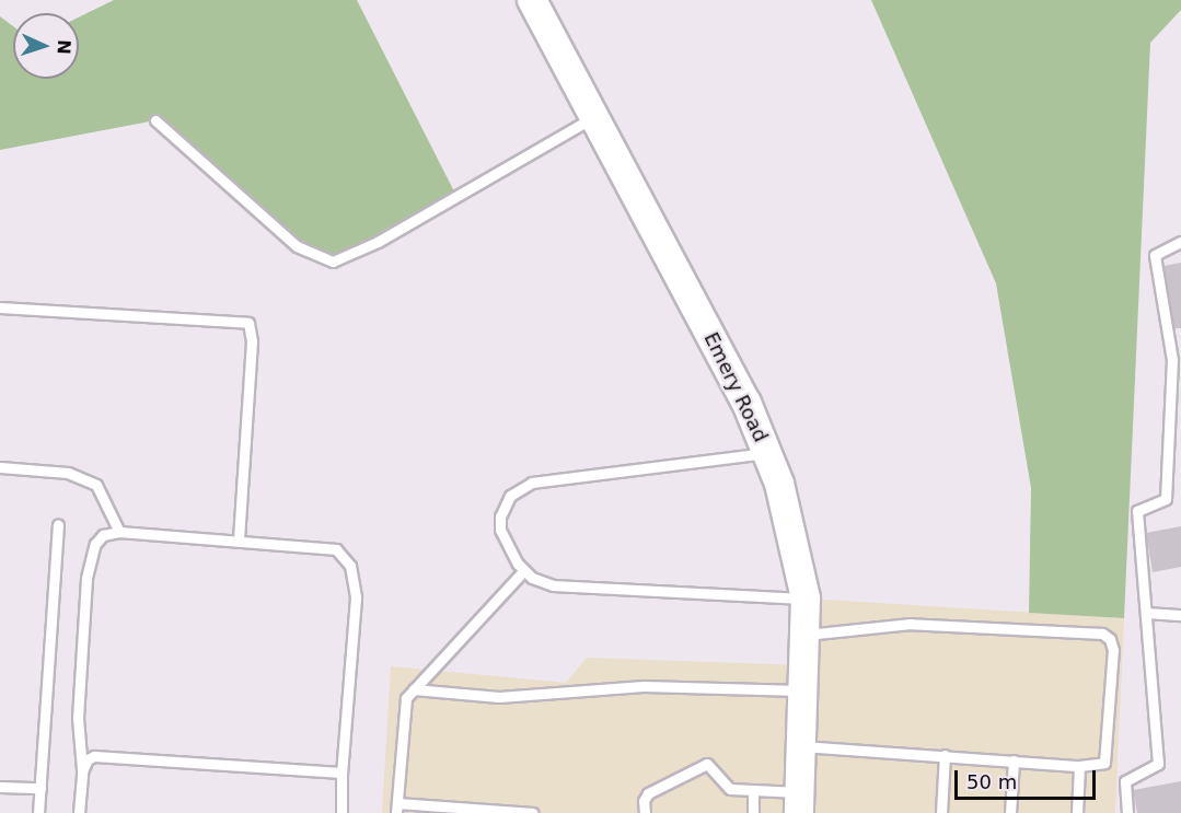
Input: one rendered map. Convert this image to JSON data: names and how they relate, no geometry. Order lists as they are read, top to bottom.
{
  "streets": {
    "street": ["Emery Road"]
  },
  "scale_bar": "50 m",
  "north": "right"
}
